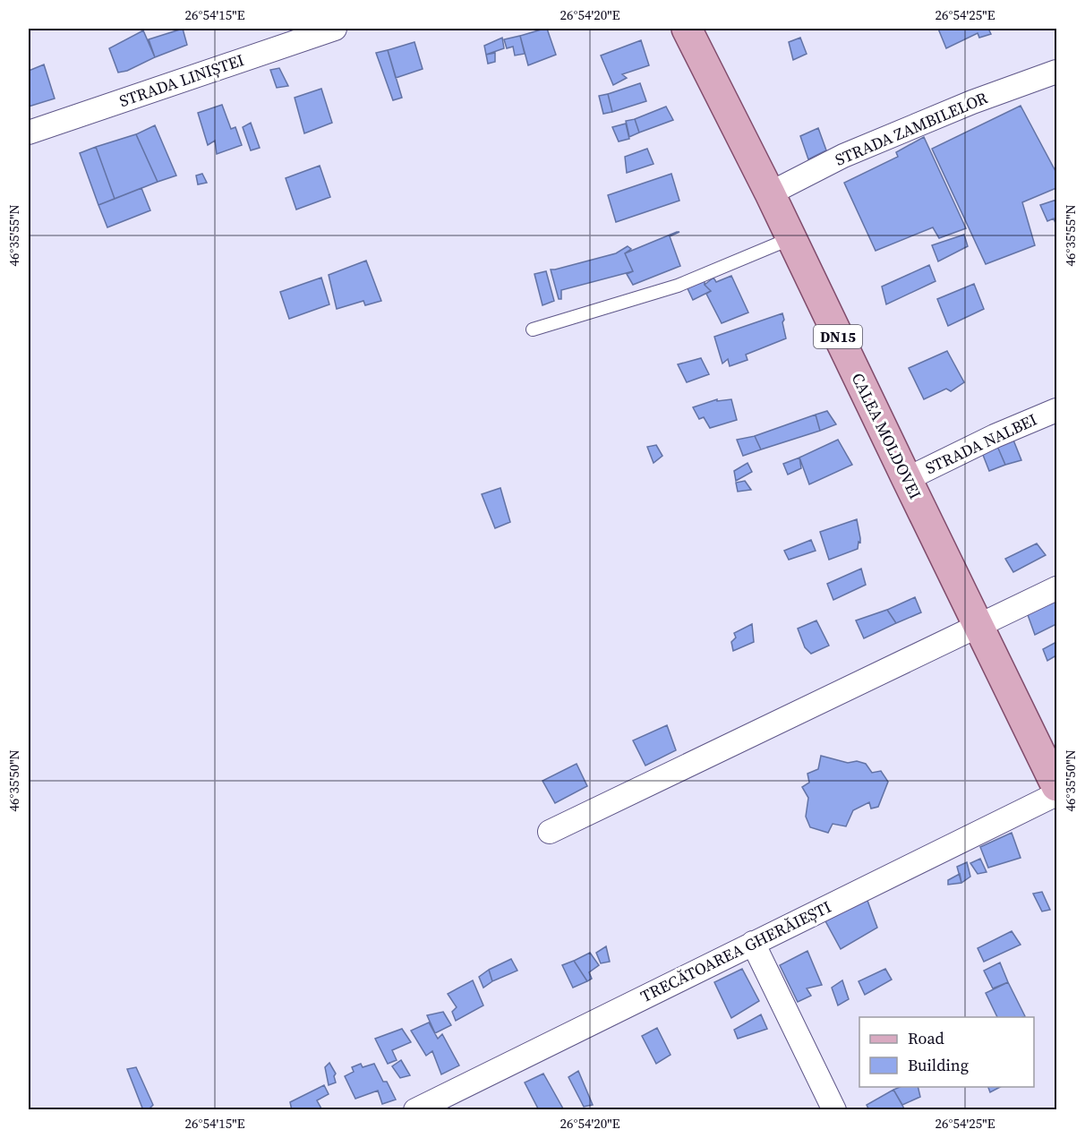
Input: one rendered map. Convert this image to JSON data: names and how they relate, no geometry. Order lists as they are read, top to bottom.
{
  "streets": {
    "main road": ["DN15", "CALEA MOLDOVEI"],
    "street": [
      "STRADA LINIȘTEI",
      "STRADA ZAMBILELOR",
      "STRADA NALBEI",
      "TRECĂTOAREA GHERĂIEȘTI"
    ]
  },
  "crossings": [
    ["STRADA ZAMBILELOR", "CALEA MOLDOVEI"],
    ["CALEA MOLDOVEI", "STRADA NALBEI"]
  ],
  "legend": ["Road", "Building"],
  "coordinates": [
    "26°54'15\"E",
    "26°54'20\"E",
    "26°54'25\"E",
    "46°35'55\"N",
    "46°35'50\"N"
  ]
}
